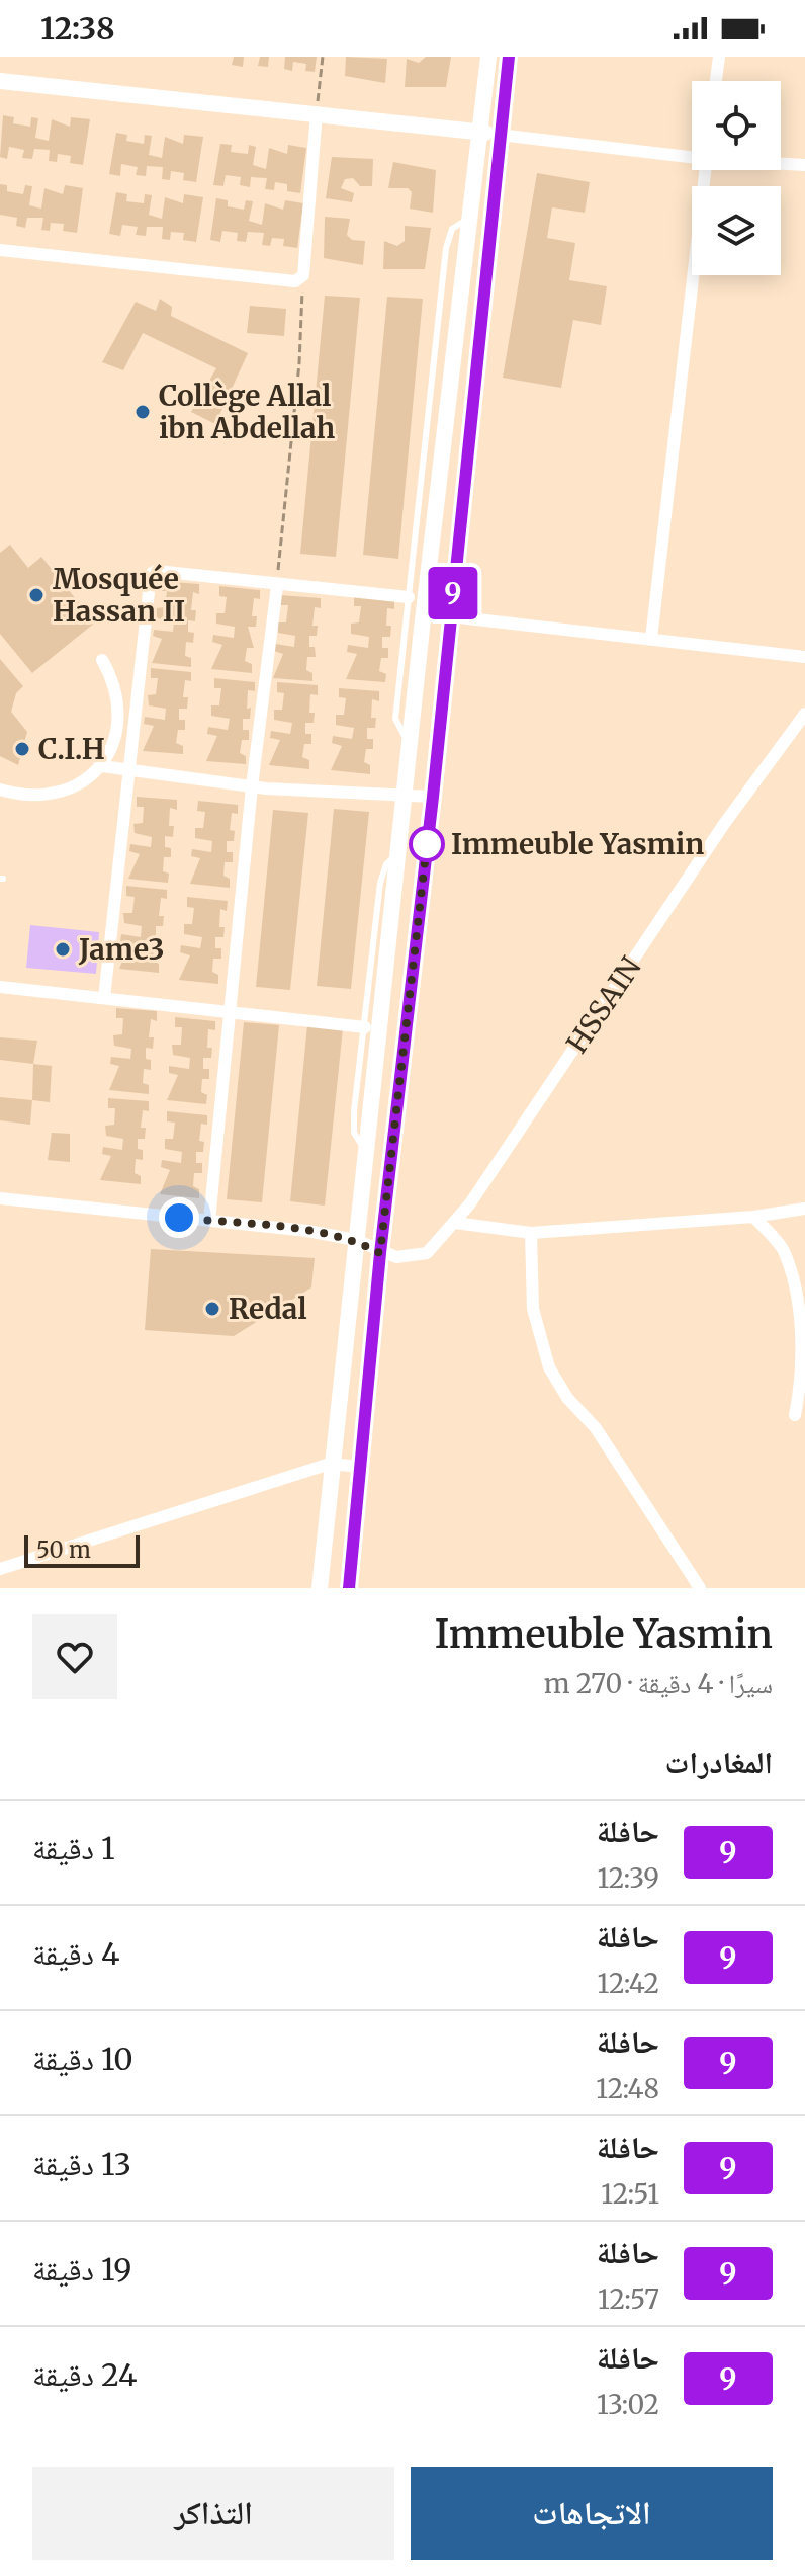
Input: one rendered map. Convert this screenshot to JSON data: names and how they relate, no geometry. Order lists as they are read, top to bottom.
{
  "streets": {
    "street": ["HSSAIN"]
  },
  "places": [
    "Collège Allal ibn Abdellah",
    "Mosquée Hassan II",
    "C.I.H",
    "Immeuble Yasmin",
    "Jame3",
    "Redal"
  ],
  "lines": ["bus line 9"],
  "scale_bar": "50 m",
  "page": {
    "status": "12:38",
    "on_map": "9",
    "scale": "50 m",
    "heading": [
      ["Immeuble Yasmin", "سيرًا · 4 دقيقة · 270 m"],
      "المغادرات"
    ],
    "list": [
      {
        "mark": "9",
        "name": "حافلة",
        "note": "12:39",
        "value": "1 دقيقة"
      },
      {
        "mark": "9",
        "name": "حافلة",
        "note": "12:42",
        "value": "4 دقيقة"
      },
      {
        "mark": "9",
        "name": "حافلة",
        "note": "12:48",
        "value": "10 دقيقة"
      },
      {
        "mark": "9",
        "name": "حافلة",
        "note": "12:51",
        "value": "13 دقيقة"
      },
      {
        "mark": "9",
        "name": "حافلة",
        "note": "12:57",
        "value": "19 دقيقة"
      },
      {
        "mark": "9",
        "name": "حافلة",
        "note": "13:02",
        "value": "24 دقيقة"
      }
    ],
    "buttons": ["الاتجاهات", "التذاكر"]
  }
}
